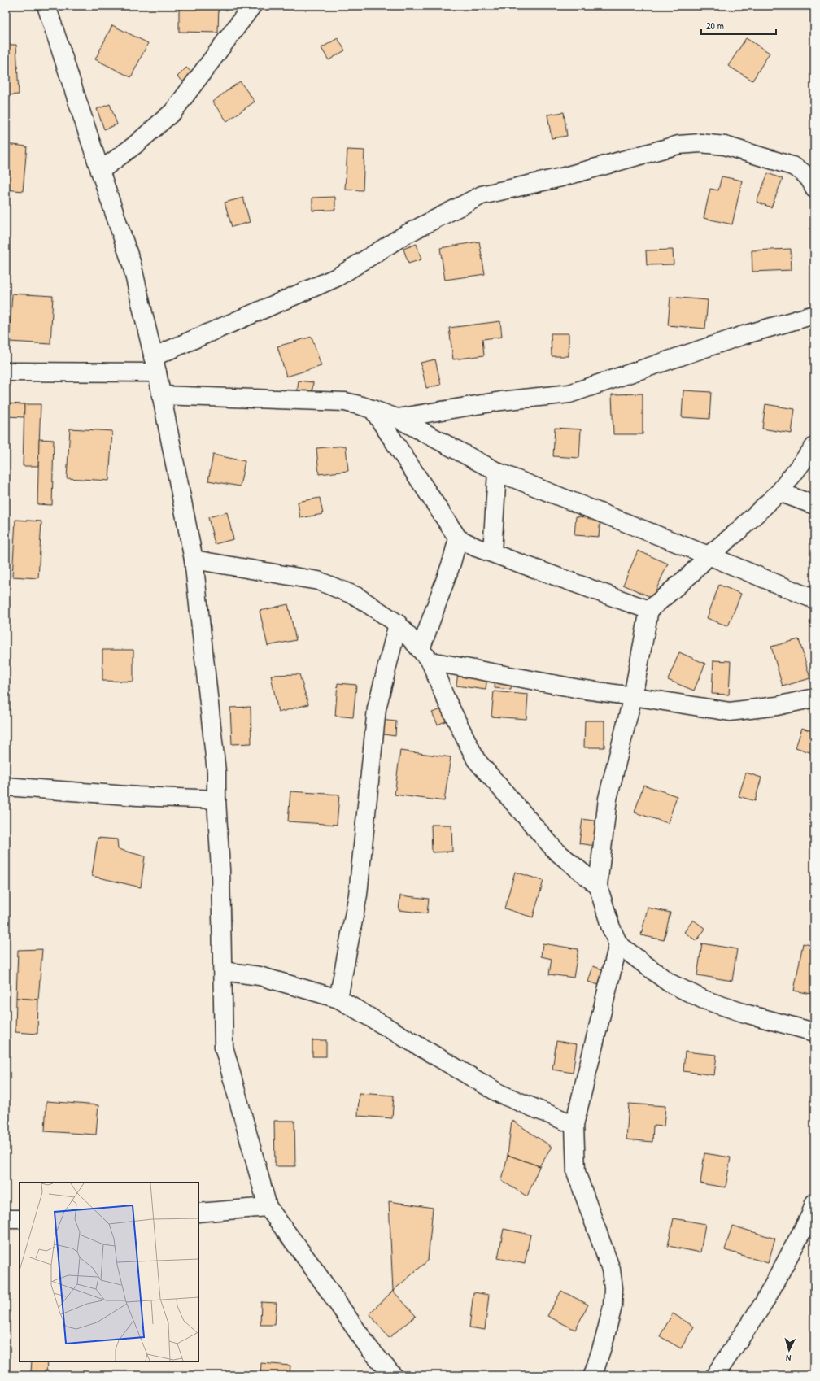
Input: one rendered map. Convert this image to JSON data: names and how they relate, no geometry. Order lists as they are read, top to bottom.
{
  "scale_bar": "20 m",
  "north": "bottom"
}
